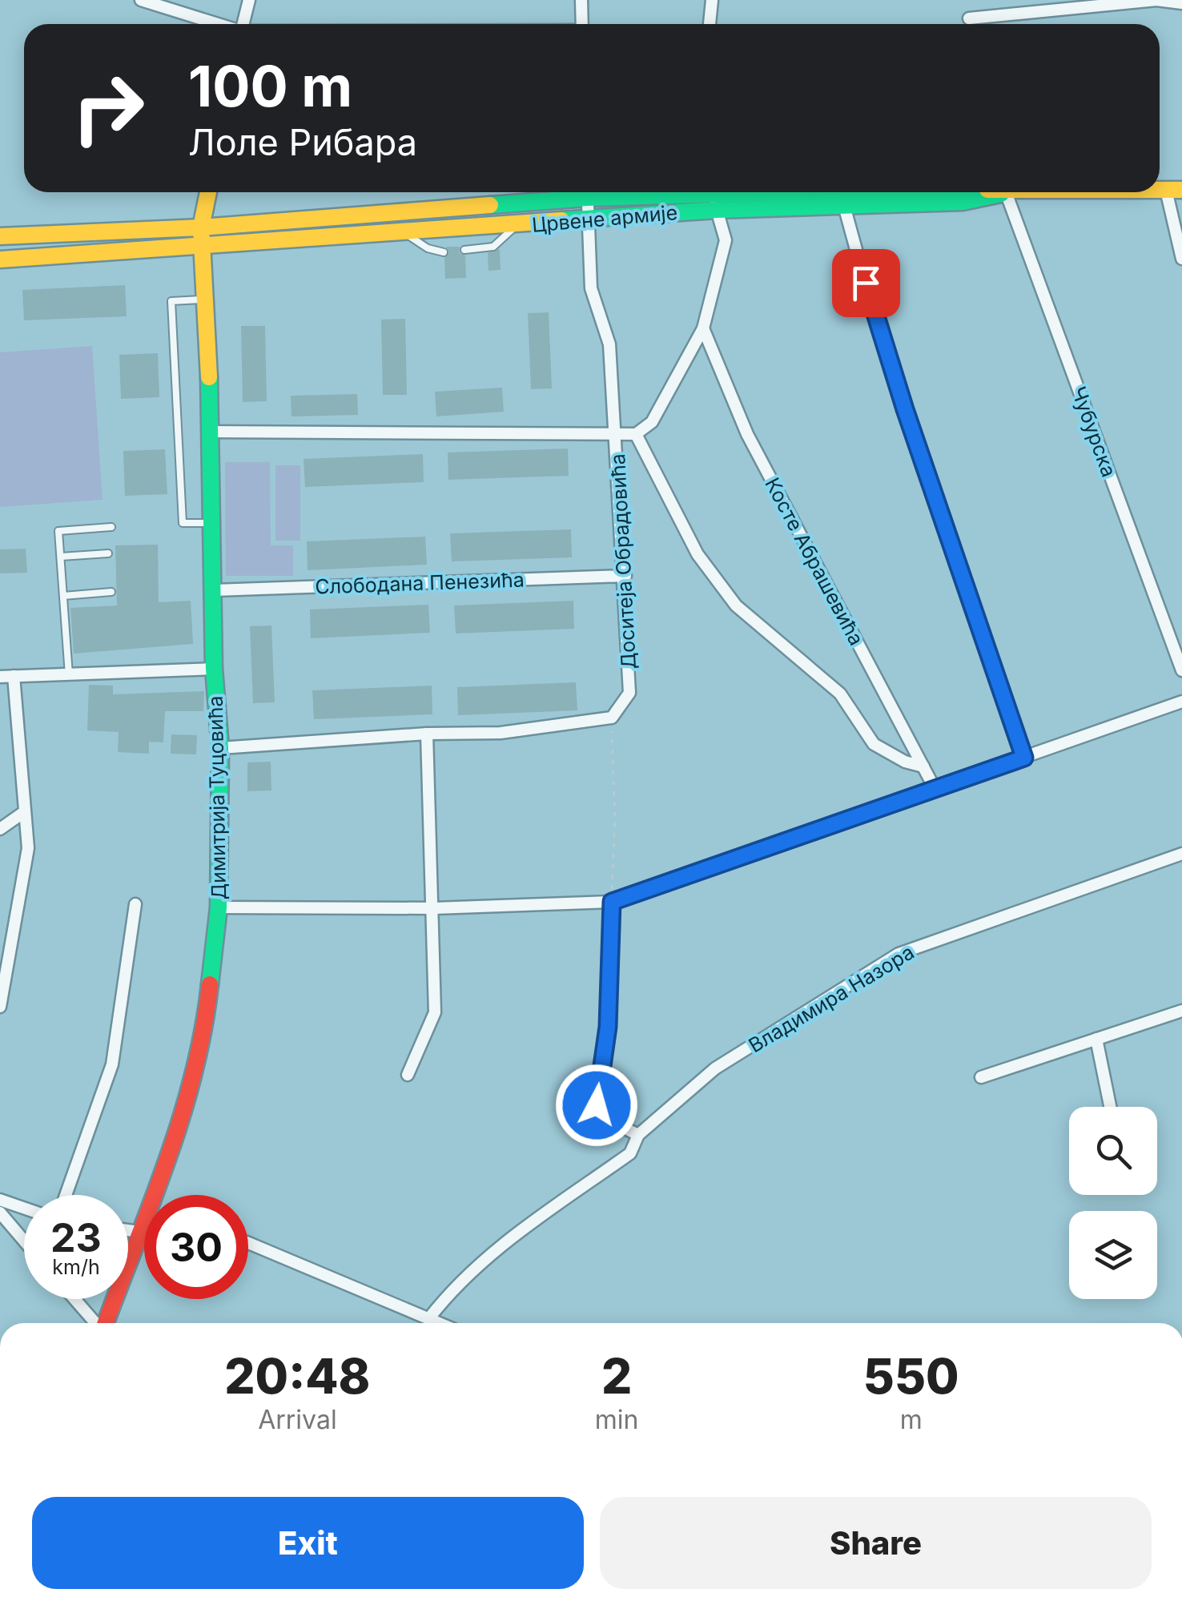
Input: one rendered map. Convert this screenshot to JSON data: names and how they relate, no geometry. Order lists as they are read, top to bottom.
{
  "streets": {
    "main road": ["Црвене армије", "Димитрија Туцовића"],
    "street": [
      "Чубурска",
      "Доситеја Обрадовића",
      "Косте Абрашевића",
      "Слободана Пенезића",
      "Владимира Назора"
    ]
  },
  "crossings": [
    ["Црвене армије", "Чубурска"],
    ["Црвене армије", "Доситеја Обрадовића"],
    ["Црвене армије", "Димитрија Туцовића"],
    ["Доситеја Обрадовића", "Косте Абрашевића"],
    ["Доситеја Обрадовића", "Слободана Пенезића"],
    ["Слободана Пенезића", "Димитрија Туцовића"]
  ],
  "page": {
    "turn": ["100 m", "Лоле Рибара"],
    "speed": "23 km/h",
    "limit": "30",
    "eta": [
      "20:48",
      "Arrival",
      "2",
      "min",
      "550",
      "m"
    ],
    "buttons": ["Exit", "Share"]
  }
}
